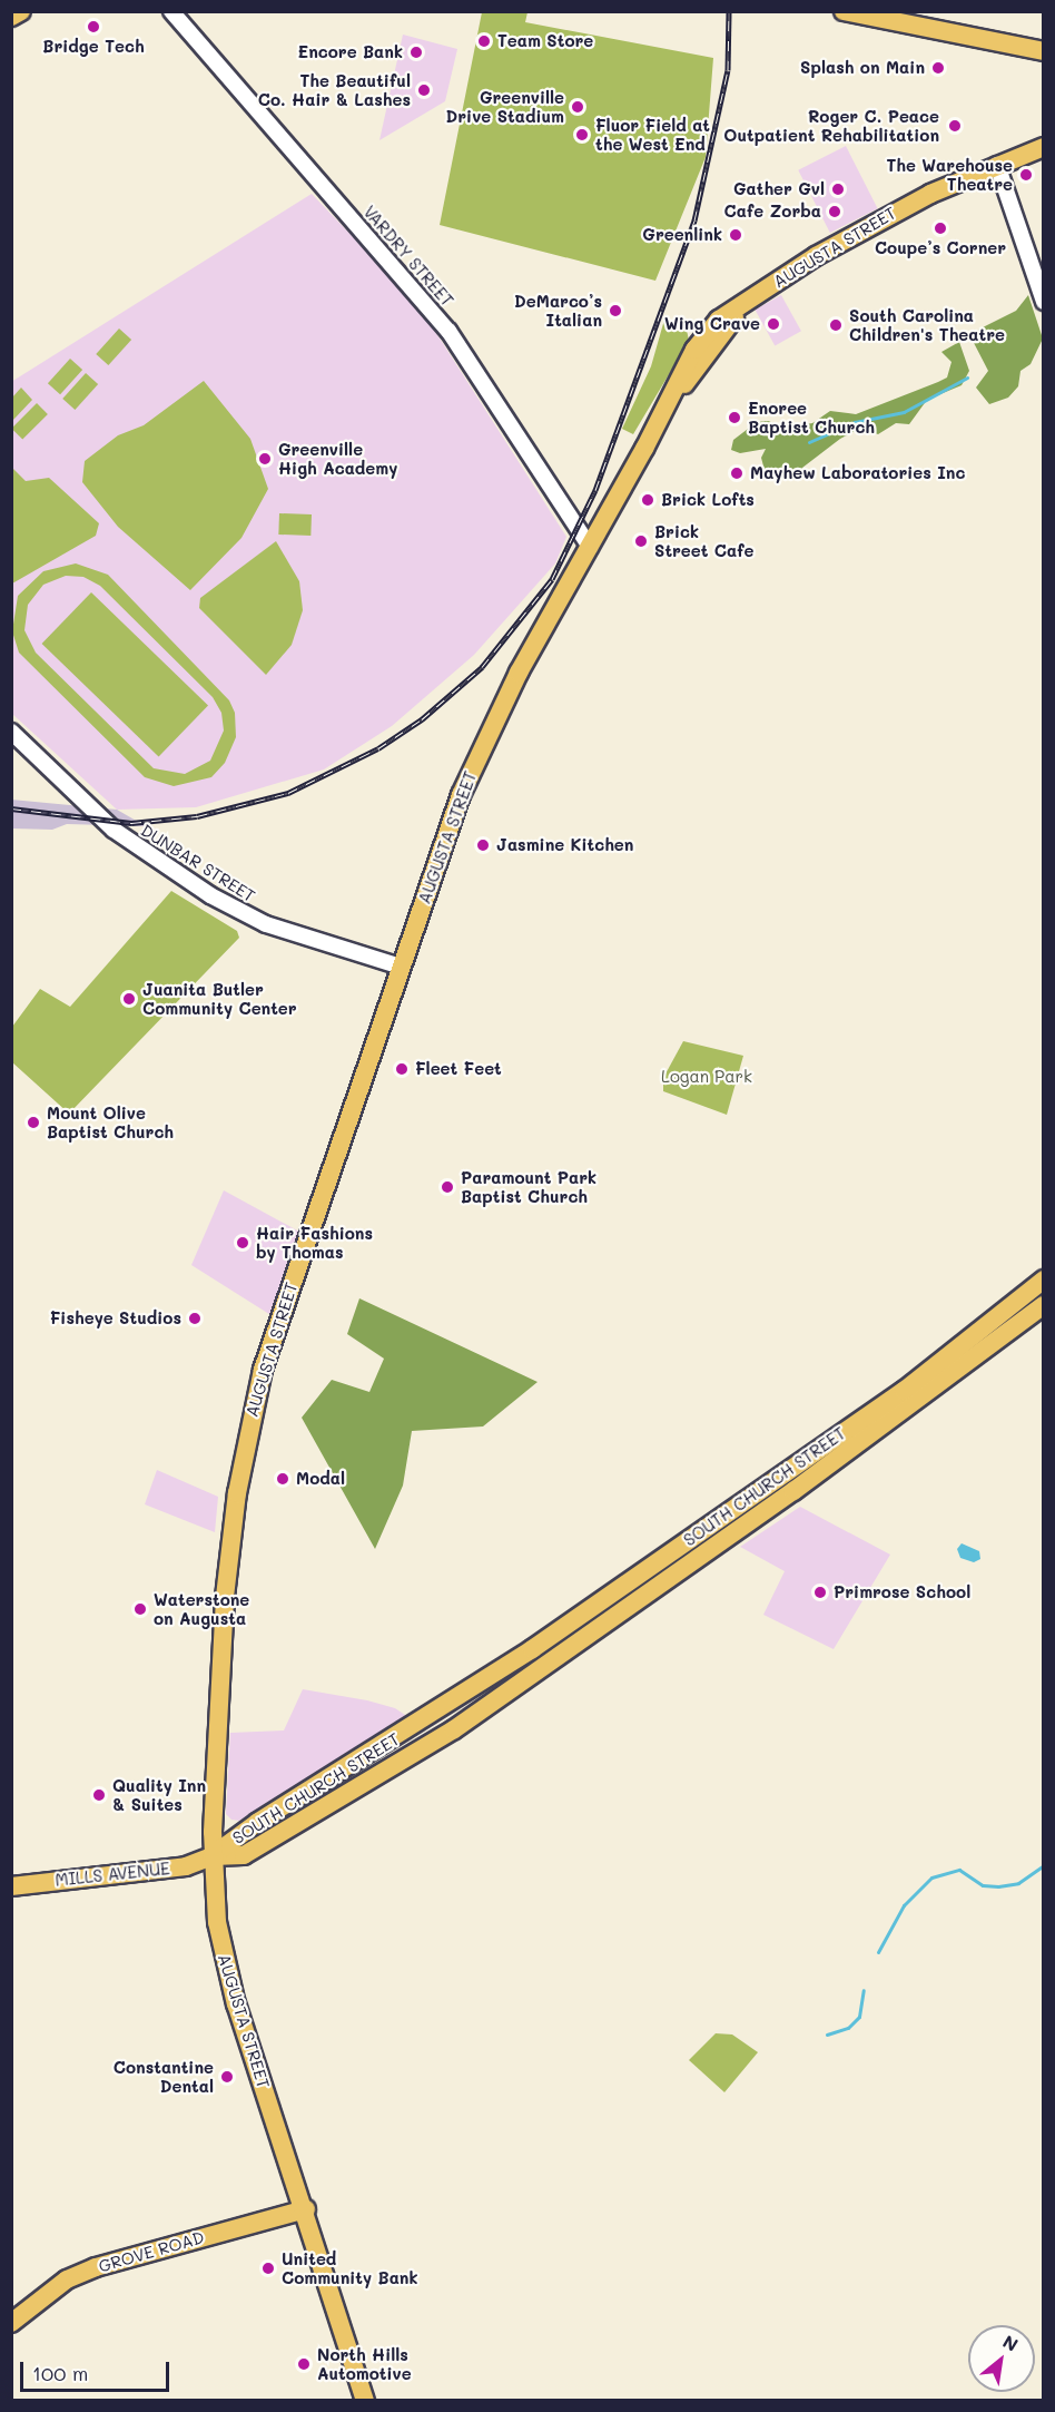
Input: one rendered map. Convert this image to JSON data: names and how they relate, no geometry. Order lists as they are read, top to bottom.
{
  "streets": {
    "main road": [
      "AUGUSTA STREET",
      "SOUTH CHURCH STREET",
      "MILLS AVENUE",
      "GROVE ROAD"
    ],
    "street": ["VARDRY STREET", "DUNBAR STREET"]
  },
  "crossings": [
    ["AUGUSTA STREET", "VARDRY STREET"],
    ["AUGUSTA STREET", "DUNBAR STREET"],
    ["AUGUSTA STREET", "SOUTH CHURCH STREET"],
    ["AUGUSTA STREET", "MILLS AVENUE"],
    ["AUGUSTA STREET", "GROVE ROAD"],
    ["SOUTH CHURCH STREET", "MILLS AVENUE"]
  ],
  "parks": ["Logan Park"],
  "places": [
    "Bridge Tech",
    "Team Store",
    "Encore Bank",
    "Splash on Main",
    "The Beautiful Co. Hair & Lashes",
    "Greenville Drive Stadium",
    "Roger C. Peace Outpatient Rehabilitation",
    "Fluor Field at the West End",
    "The Warehouse Theatre",
    "Gather Gvl",
    "Cafe Zorba",
    "Coupe’s Corner",
    "Greenlink",
    "DeMarco’s Italian",
    "Wing Crave",
    "South Carolina Children's Theatre",
    "Enoree Baptist Church",
    "Greenville High Academy",
    "Mayhew Laboratories Inc",
    "Brick Lofts",
    "Brick Street Cafe",
    "Jasmine Kitchen",
    "Juanita Butler Community Center",
    "Fleet Feet",
    "Mount Olive Baptist Church",
    "Paramount Park Baptist Church",
    "Hair Fashions by Thomas",
    "Fisheye Studios",
    "Modal",
    "Primrose School",
    "Waterstone on Augusta",
    "Quality Inn & Suites",
    "Constantine Dental",
    "United Community Bank",
    "North Hills Automotive"
  ],
  "scale_bar": "100 m",
  "north": "top right"
}
